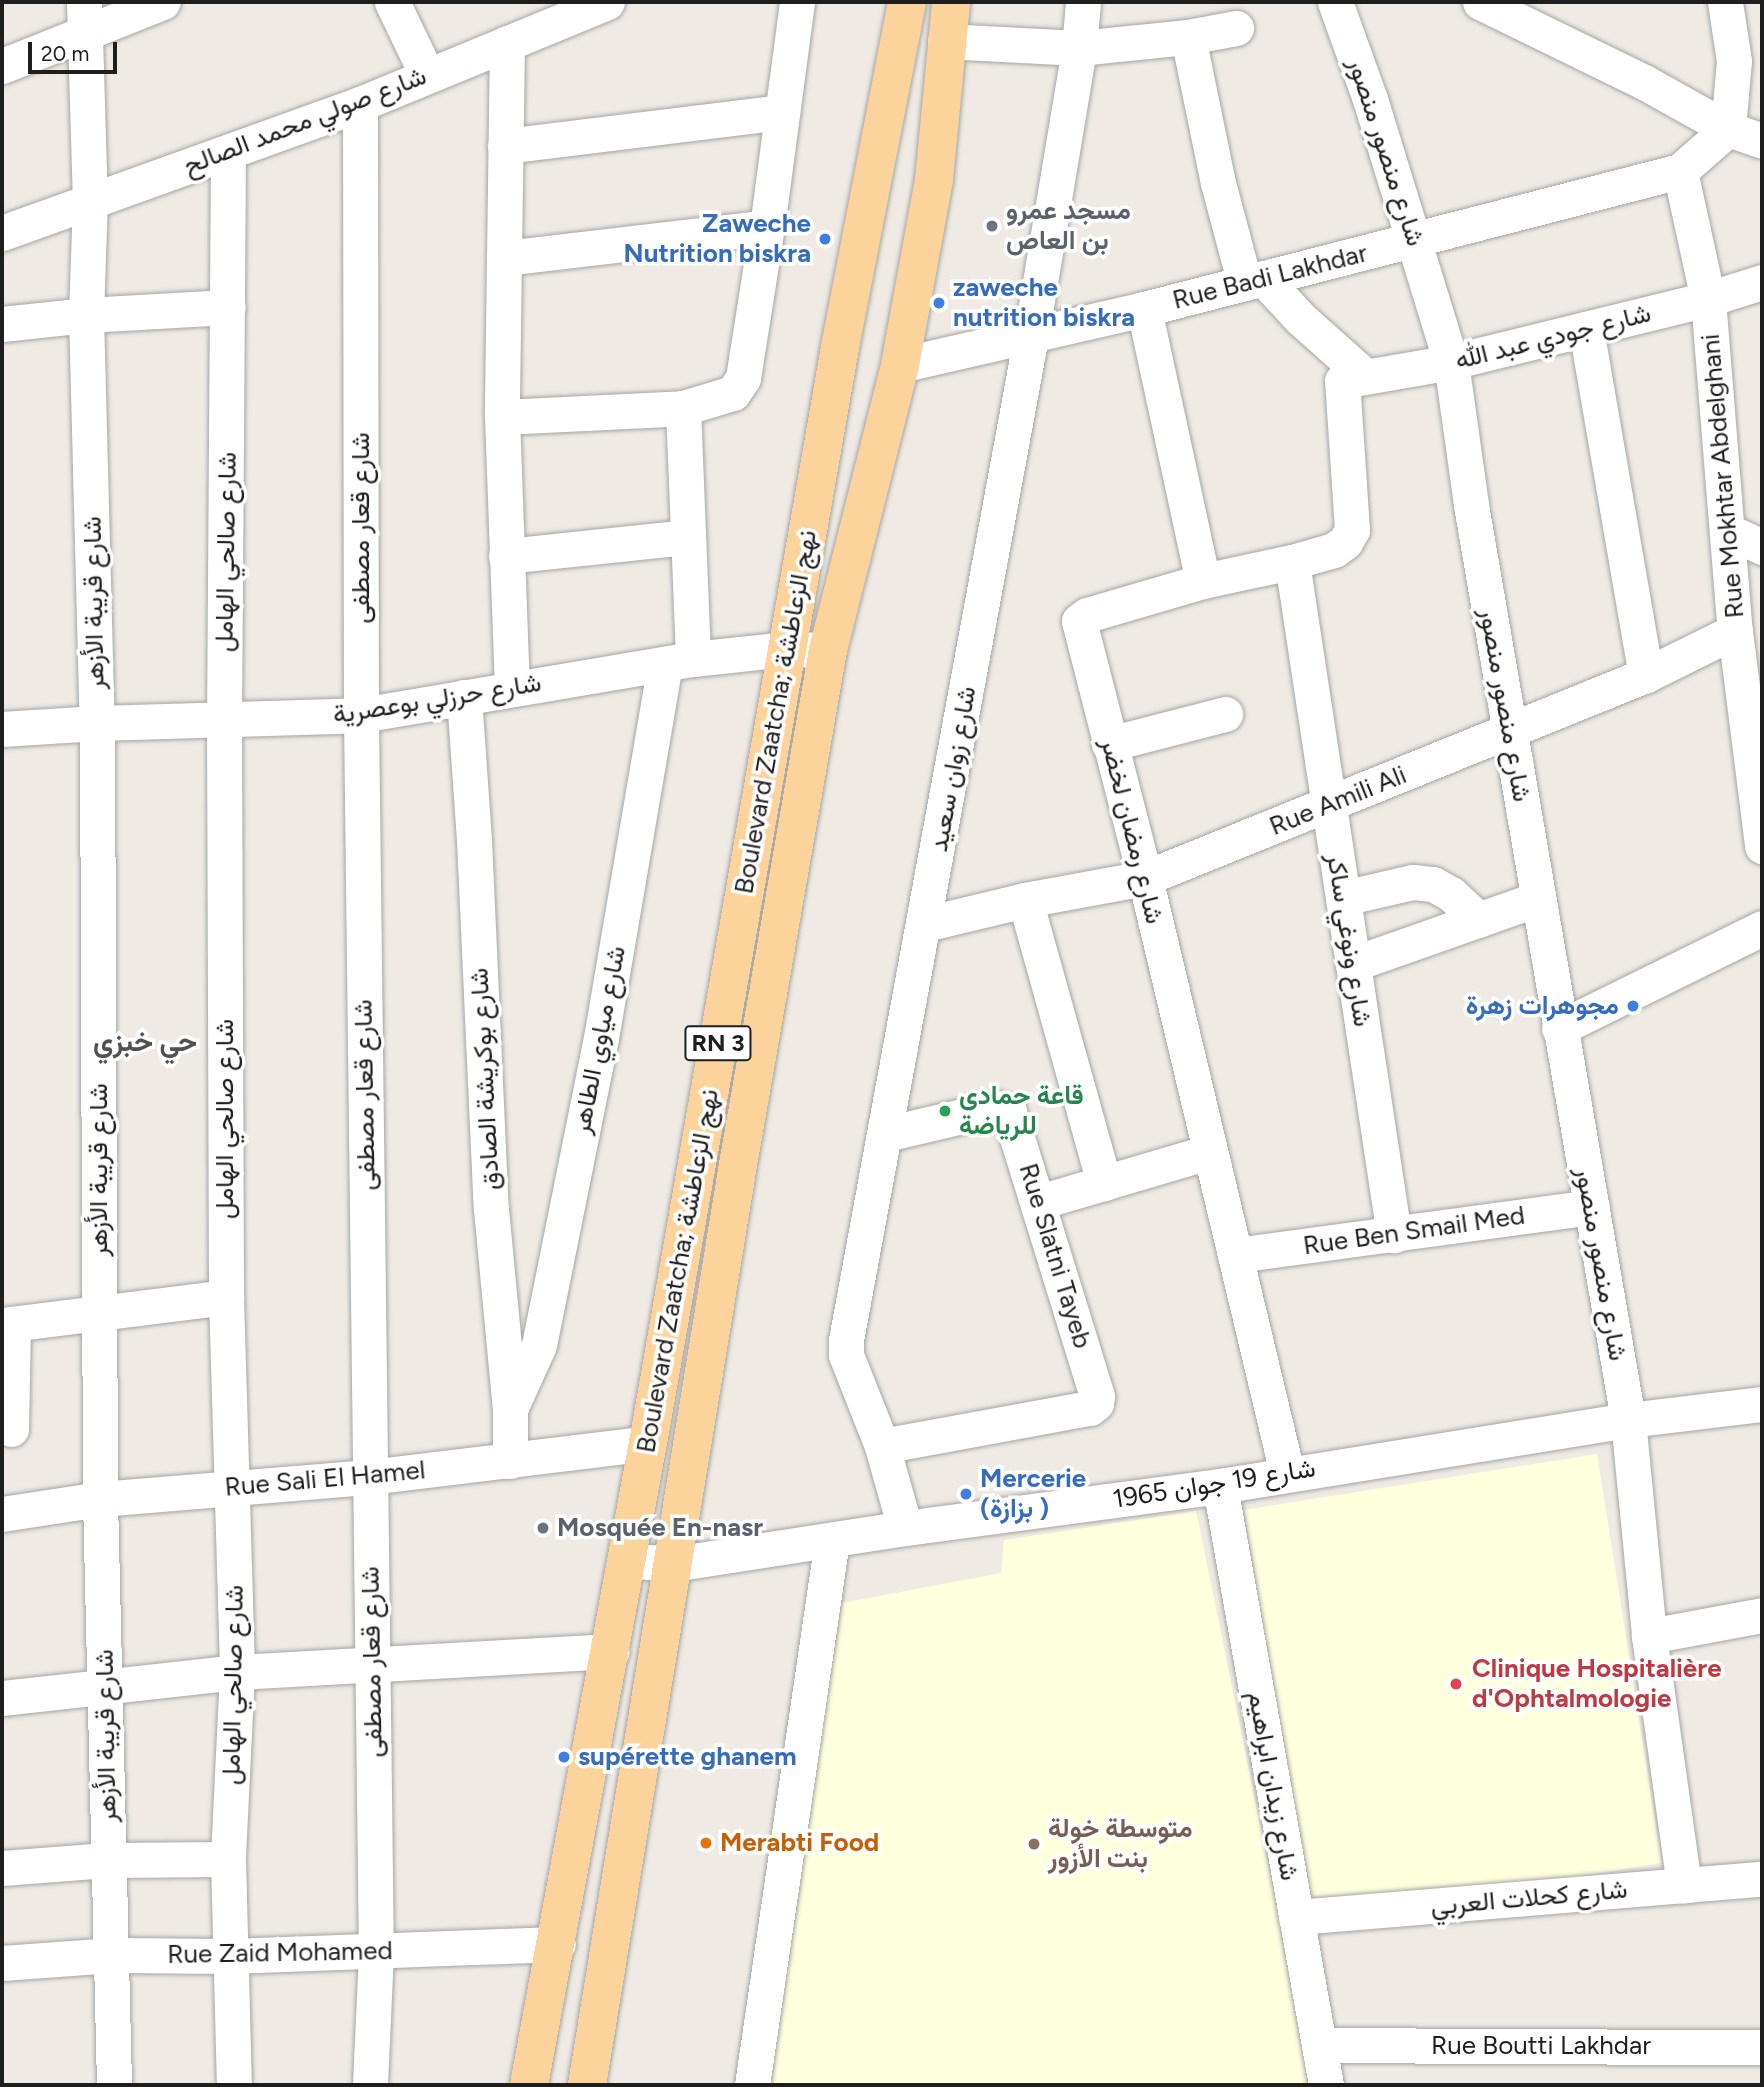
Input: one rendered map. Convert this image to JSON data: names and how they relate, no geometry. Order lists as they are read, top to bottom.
{
  "streets": {
    "main road": ["Boulevard Zaatcha; نهج الزعاطشة", "RN 3"],
    "street": [
      "شارع صولي محمد الصالح",
      "شارع منصور منصور",
      "Rue Badi Lakhdar",
      "شارع جودي عبد الله",
      "Rue Mokhtar Abdelghani",
      "شارع قعار مصطفى",
      "شارع صالحي الهامل",
      "شارع قريبة الأزهر",
      "شارع حرزلي بوعصرية",
      "شارع زوان سعيد",
      "Rue Amili Ali",
      "شارع رمضان لخضر",
      "شارع ونوغي ساكر",
      "شارع مياوي الطاهر",
      "شارع بوكريشة الصادق",
      "Rue Ben Smail Med",
      "Rue Slatni Tayeb",
      "Rue Sali El Hamel",
      "شارع 19 جوان 1965",
      "شارع زيدان ابراهيم",
      "شارع كحلات العربي",
      "Rue Zaid Mohamed",
      "Rue Boutti Lakhdar"
    ]
  },
  "crossings": [
    ["شارع صولي محمد الصالح", "شارع قعار مصطفى"],
    ["شارع صولي محمد الصالح", "شارع صالحي الهامل"],
    ["شارع صولي محمد الصالح", "شارع قريبة الأزهر"],
    ["شارع منصور منصور", "Rue Badi Lakhdar"],
    ["شارع منصور منصور", "شارع جودي عبد الله"],
    ["شارع منصور منصور", "Rue Amili Ali"],
    ["شارع منصور منصور", "Rue Ben Smail Med"],
    ["شارع منصور منصور", "شارع 19 جوان 1965"],
    ["Rue Badi Lakhdar", "Rue Mokhtar Abdelghani"],
    ["Rue Badi Lakhdar", "Boulevard Zaatcha; نهج الزعاطشة"],
    ["Rue Badi Lakhdar", "شارع زوان سعيد"],
    ["شارع جودي عبد الله", "Rue Mokhtar Abdelghani"],
    ["شارع جودي عبد الله", "شارع رمضان لخضر"],
    ["Rue Mokhtar Abdelghani", "Rue Amili Ali"],
    ["شارع قعار مصطفى", "شارع حرزلي بوعصرية"],
    ["شارع قعار مصطفى", "Rue Sali El Hamel"],
    ["شارع قعار مصطفى", "Rue Zaid Mohamed"],
    ["شارع صالحي الهامل", "شارع حرزلي بوعصرية"],
    ["شارع صالحي الهامل", "Rue Sali El Hamel"],
    ["شارع صالحي الهامل", "Rue Zaid Mohamed"],
    ["شارع قريبة الأزهر", "شارع حرزلي بوعصرية"],
    ["شارع قريبة الأزهر", "Rue Sali El Hamel"],
    ["شارع قريبة الأزهر", "Rue Zaid Mohamed"],
    ["شارع حرزلي بوعصرية", "Boulevard Zaatcha; نهج الزعاطشة"],
    ["شارع حرزلي بوعصرية", "شارع مياوي الطاهر"],
    ["شارع حرزلي بوعصرية", "شارع بوكريشة الصادق"],
    ["Boulevard Zaatcha; نهج الزعاطشة", "Rue Sali El Hamel"],
    ["Boulevard Zaatcha; نهج الزعاطشة", "شارع 19 جوان 1965"],
    ["Boulevard Zaatcha; نهج الزعاطشة", "Rue Zaid Mohamed"],
    ["شارع زوان سعيد", "Rue Amili Ali"],
    ["شارع زوان سعيد", "Rue Slatni Tayeb"],
    ["شارع زوان سعيد", "شارع 19 جوان 1965"],
    ["Rue Amili Ali", "شارع رمضان لخضر"],
    ["Rue Amili Ali", "شارع ونوغي ساكر"],
    ["شارع رمضان لخضر", "شارع ونوغي ساكر"],
    ["شارع رمضان لخضر", "Rue Ben Smail Med"],
    ["شارع رمضان لخضر", "شارع 19 جوان 1965"],
    ["شارع ونوغي ساكر", "Rue Ben Smail Med"],
    ["شارع مياوي الطاهر", "شارع بوكريشة الصادق"],
    ["شارع بوكريشة الصادق", "Rue Sali El Hamel"],
    ["شارع 19 جوان 1965", "شارع زيدان ابراهيم"],
    ["شارع زيدان ابراهيم", "شارع كحلات العربي"],
    ["شارع زيدان ابراهيم", "Rue Boutti Lakhdar"]
  ],
  "districts": ["حي خبزي"],
  "places": [
    "مسجد عمرو بن العاص",
    "Zaweche Nutrition biskra",
    "zaweche nutrition biskra",
    "مجوهرات زهرة",
    "قاعة حمادي للرياضة",
    "Mercerie (بزازة )",
    "Mosquée En-nasr",
    "Clinique Hospitalière d'Ophtalmologie",
    "supérette ghanem",
    "Merabti Food",
    "متوسطة خولة بنت الأزور"
  ],
  "scale_bar": "20 m"
}
